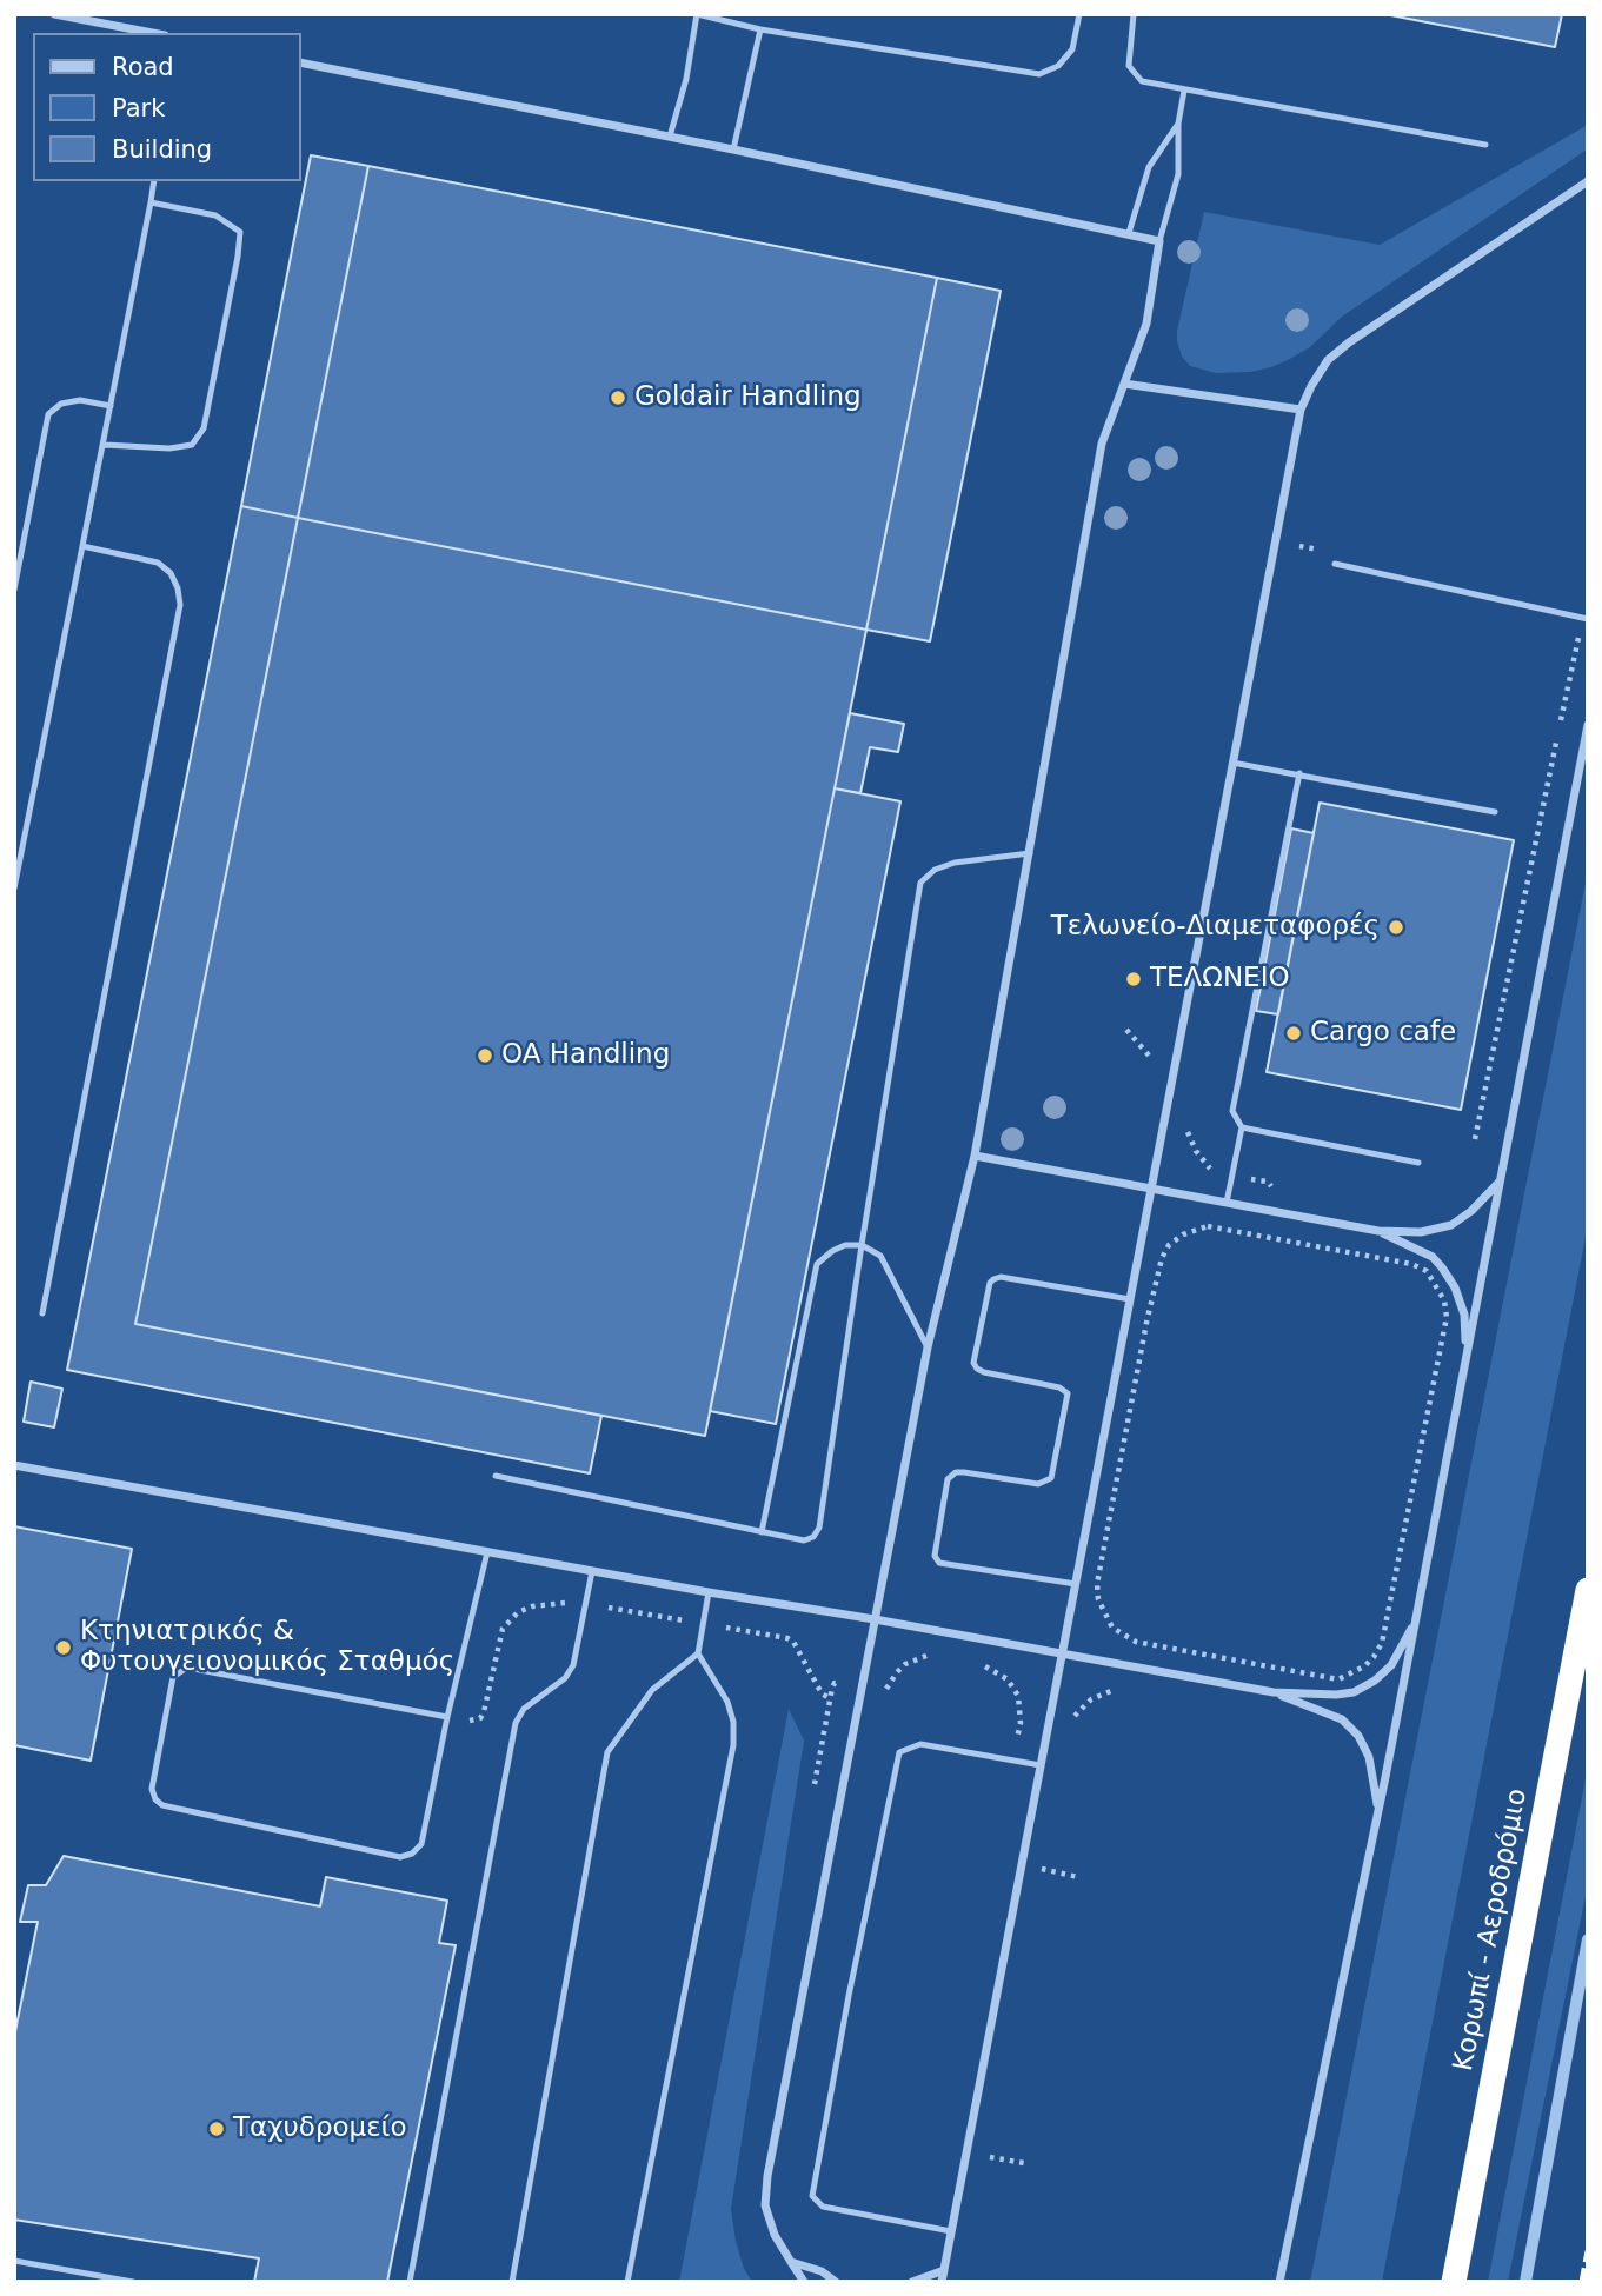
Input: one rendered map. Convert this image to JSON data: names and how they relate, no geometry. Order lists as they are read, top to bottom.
{
  "streets": {
    "highway": ["Κορωπί - Αεροδρόμιο"]
  },
  "places": [
    "Goldair Handling",
    "Τελωνείο-Διαμεταφορές",
    "ΤΕΛΩΝΕΙΟ",
    "Cargo cafe",
    "OA Handling",
    "Κτηνιατρικός & Φυτουγειονομικός Σταθμός",
    "Ταχυδρομείο"
  ],
  "legend": ["Road", "Park", "Building"]
}
